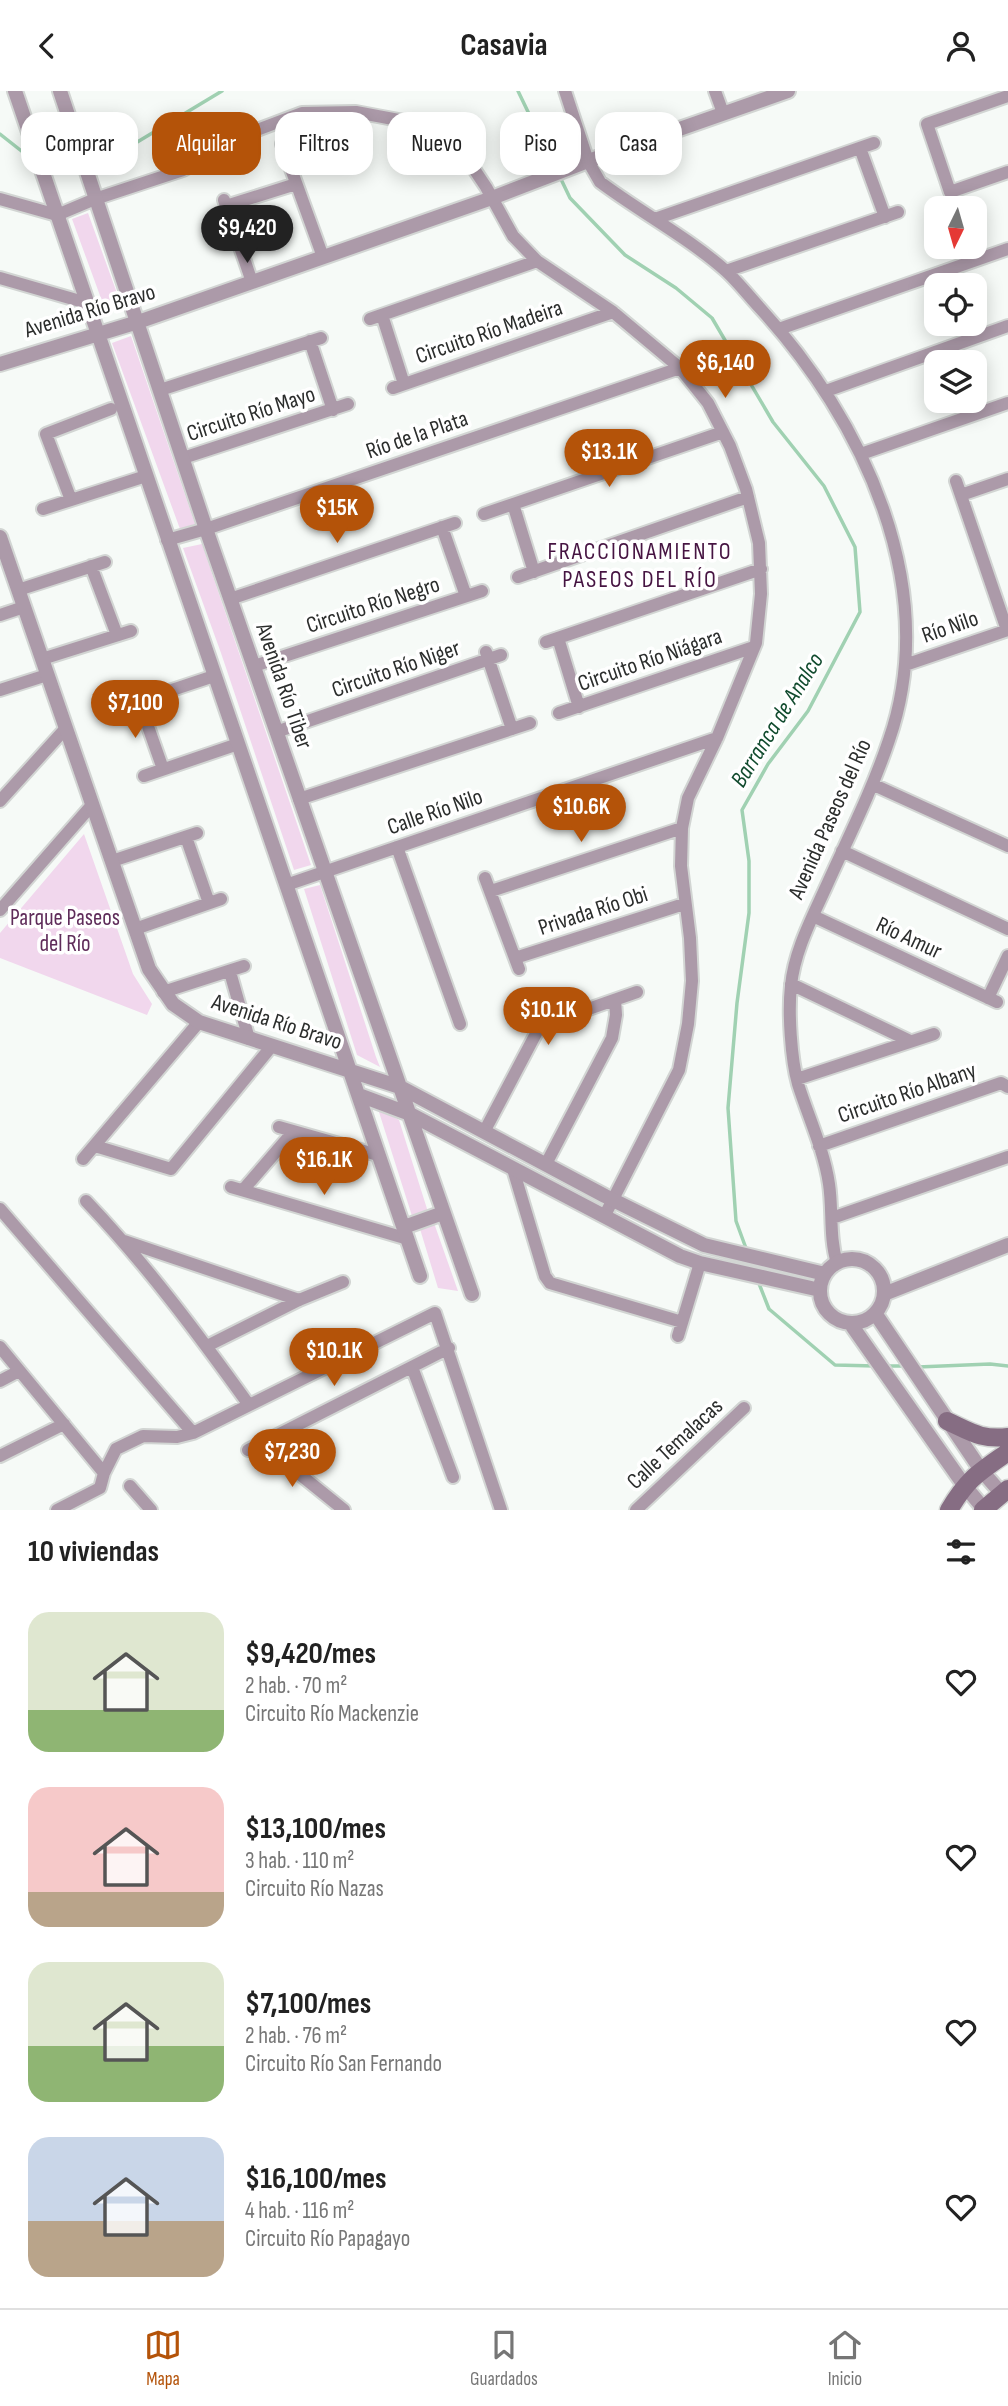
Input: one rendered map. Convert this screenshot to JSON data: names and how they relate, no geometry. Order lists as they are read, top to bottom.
{
  "streets": {
    "street": [
      "Avenida Río Bravo",
      "Circuito Río Madeira",
      "Circuito Río Mayo",
      "Río de la Plata",
      "Circuito Río Negro",
      "Río Nilo",
      "Circuito Río Niágara",
      "Circuito Río Niger",
      "Avenida Río Tiber",
      "Calle Río Nilo",
      "Avenida Paseos del Río",
      "Privada Río Obi",
      "Río Amur",
      "Circuito Río Albany",
      "Calle Temalacas"
    ]
  },
  "crossings": [
    ["Avenida Río Bravo", "Avenida Río Tiber"],
    ["Avenida Río Bravo", "Avenida Paseos del Río"],
    ["Circuito Río Mayo", "Avenida Río Tiber"],
    ["Río de la Plata", "Avenida Río Tiber"],
    ["Circuito Río Negro", "Avenida Río Tiber"],
    ["Río Nilo", "Avenida Paseos del Río"],
    ["Circuito Río Niger", "Avenida Río Tiber"],
    ["Avenida Río Tiber", "Calle Río Nilo"],
    ["Avenida Paseos del Río", "Río Amur"],
    ["Avenida Paseos del Río", "Circuito Río Albany"]
  ],
  "districts": ["FRACCIONAMIENTO PASEOS DEL RÍO"],
  "water": ["Barranca de Analco"],
  "parks": ["Parque Paseos del Río"],
  "north": "bottom",
  "page": {
    "header": "Casavia",
    "chip": [
      "Comprar",
      "Alquilar",
      "Filtros",
      "Nuevo",
      "Piso",
      "Casa"
    ],
    "price": [
      "$9,420",
      "$6,140",
      "$13.1K",
      "$15K",
      "$7,100",
      "$10.6K",
      "$10.1K",
      "$16.1K",
      "$10.1K",
      "$7,230"
    ],
    "heading": "10 viviendas",
    "list": [
      {
        "name": "$9,420/mes",
        "note": "2 hab. · 70 m² · Circuito Río Mackenzie"
      },
      {
        "name": "$13,100/mes",
        "note": "3 hab. · 110 m² · Circuito Río Nazas"
      },
      {
        "name": "$7,100/mes",
        "note": "2 hab. · 76 m² · Circuito Río San Fernando"
      },
      {
        "name": "$16,100/mes",
        "note": "4 hab. · 116 m² · Circuito Río Papagayo"
      }
    ],
    "tabs": ["Mapa", "Guardados", "Inicio"]
  }
}
